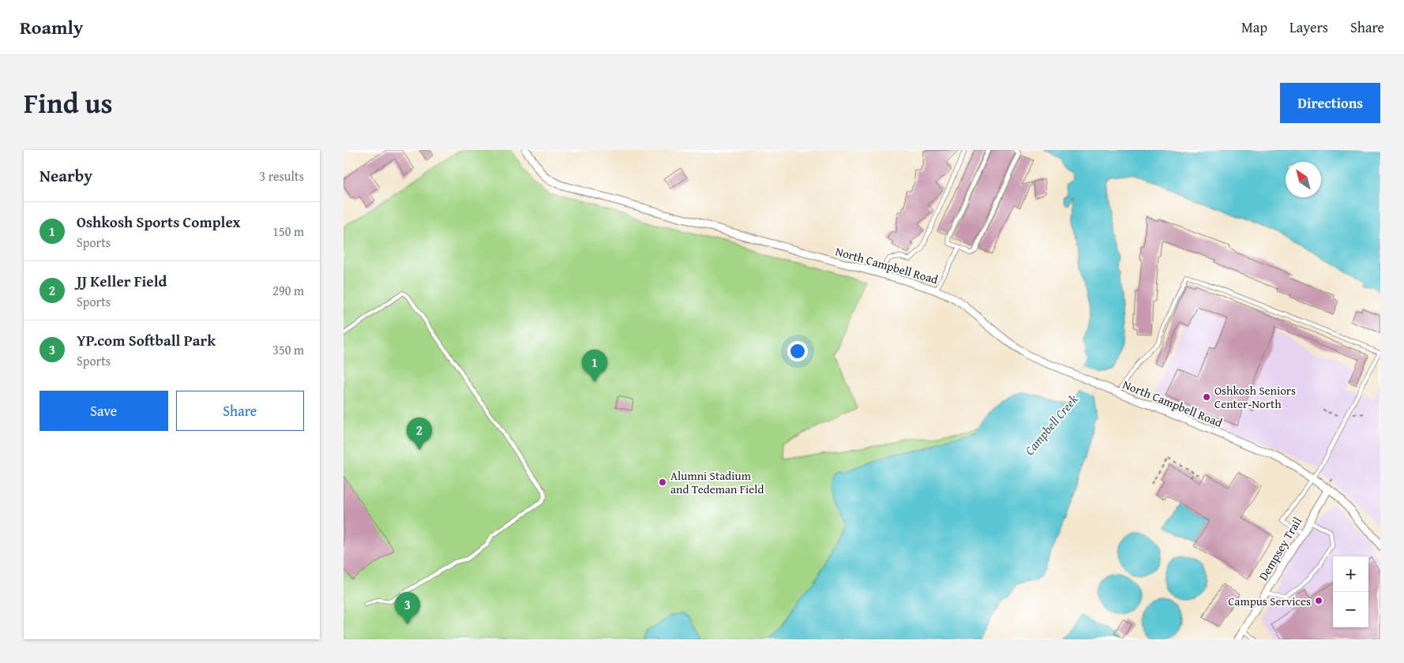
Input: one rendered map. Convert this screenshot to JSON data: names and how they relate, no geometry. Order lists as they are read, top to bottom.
{
  "streets": {
    "street": ["North Campbell Road", "Dempsey Trail"]
  },
  "crossings": [
    ["North Campbell Road", "Dempsey Trail"]
  ],
  "water": ["Campbell Creek"],
  "places": ["Oshkosh Seniors Center-North", "Alumni Stadium and Tedeman Field", "Campus Services"],
  "north": "top left",
  "page": {
    "header": "Roamly",
    "nav": ["Map", "Layers", "Share"],
    "title": "Find us",
    "buttons": [
      "Directions",
      ["Save", "Share"]
    ],
    "heading": ["Nearby", "3 results"],
    "list": [
      {
        "mark": "1",
        "name": "Oshkosh Sports Complex",
        "note": "Sports",
        "value": "150 m"
      },
      {
        "mark": "2",
        "name": "JJ Keller Field",
        "note": "Sports",
        "value": "290 m"
      },
      {
        "mark": "3",
        "name": "YP.com Softball Park",
        "note": "Sports",
        "value": "350 m"
      }
    ],
    "pins": ["1", "2", "3"],
    "map_buttons": ["+", "−"]
  }
}
